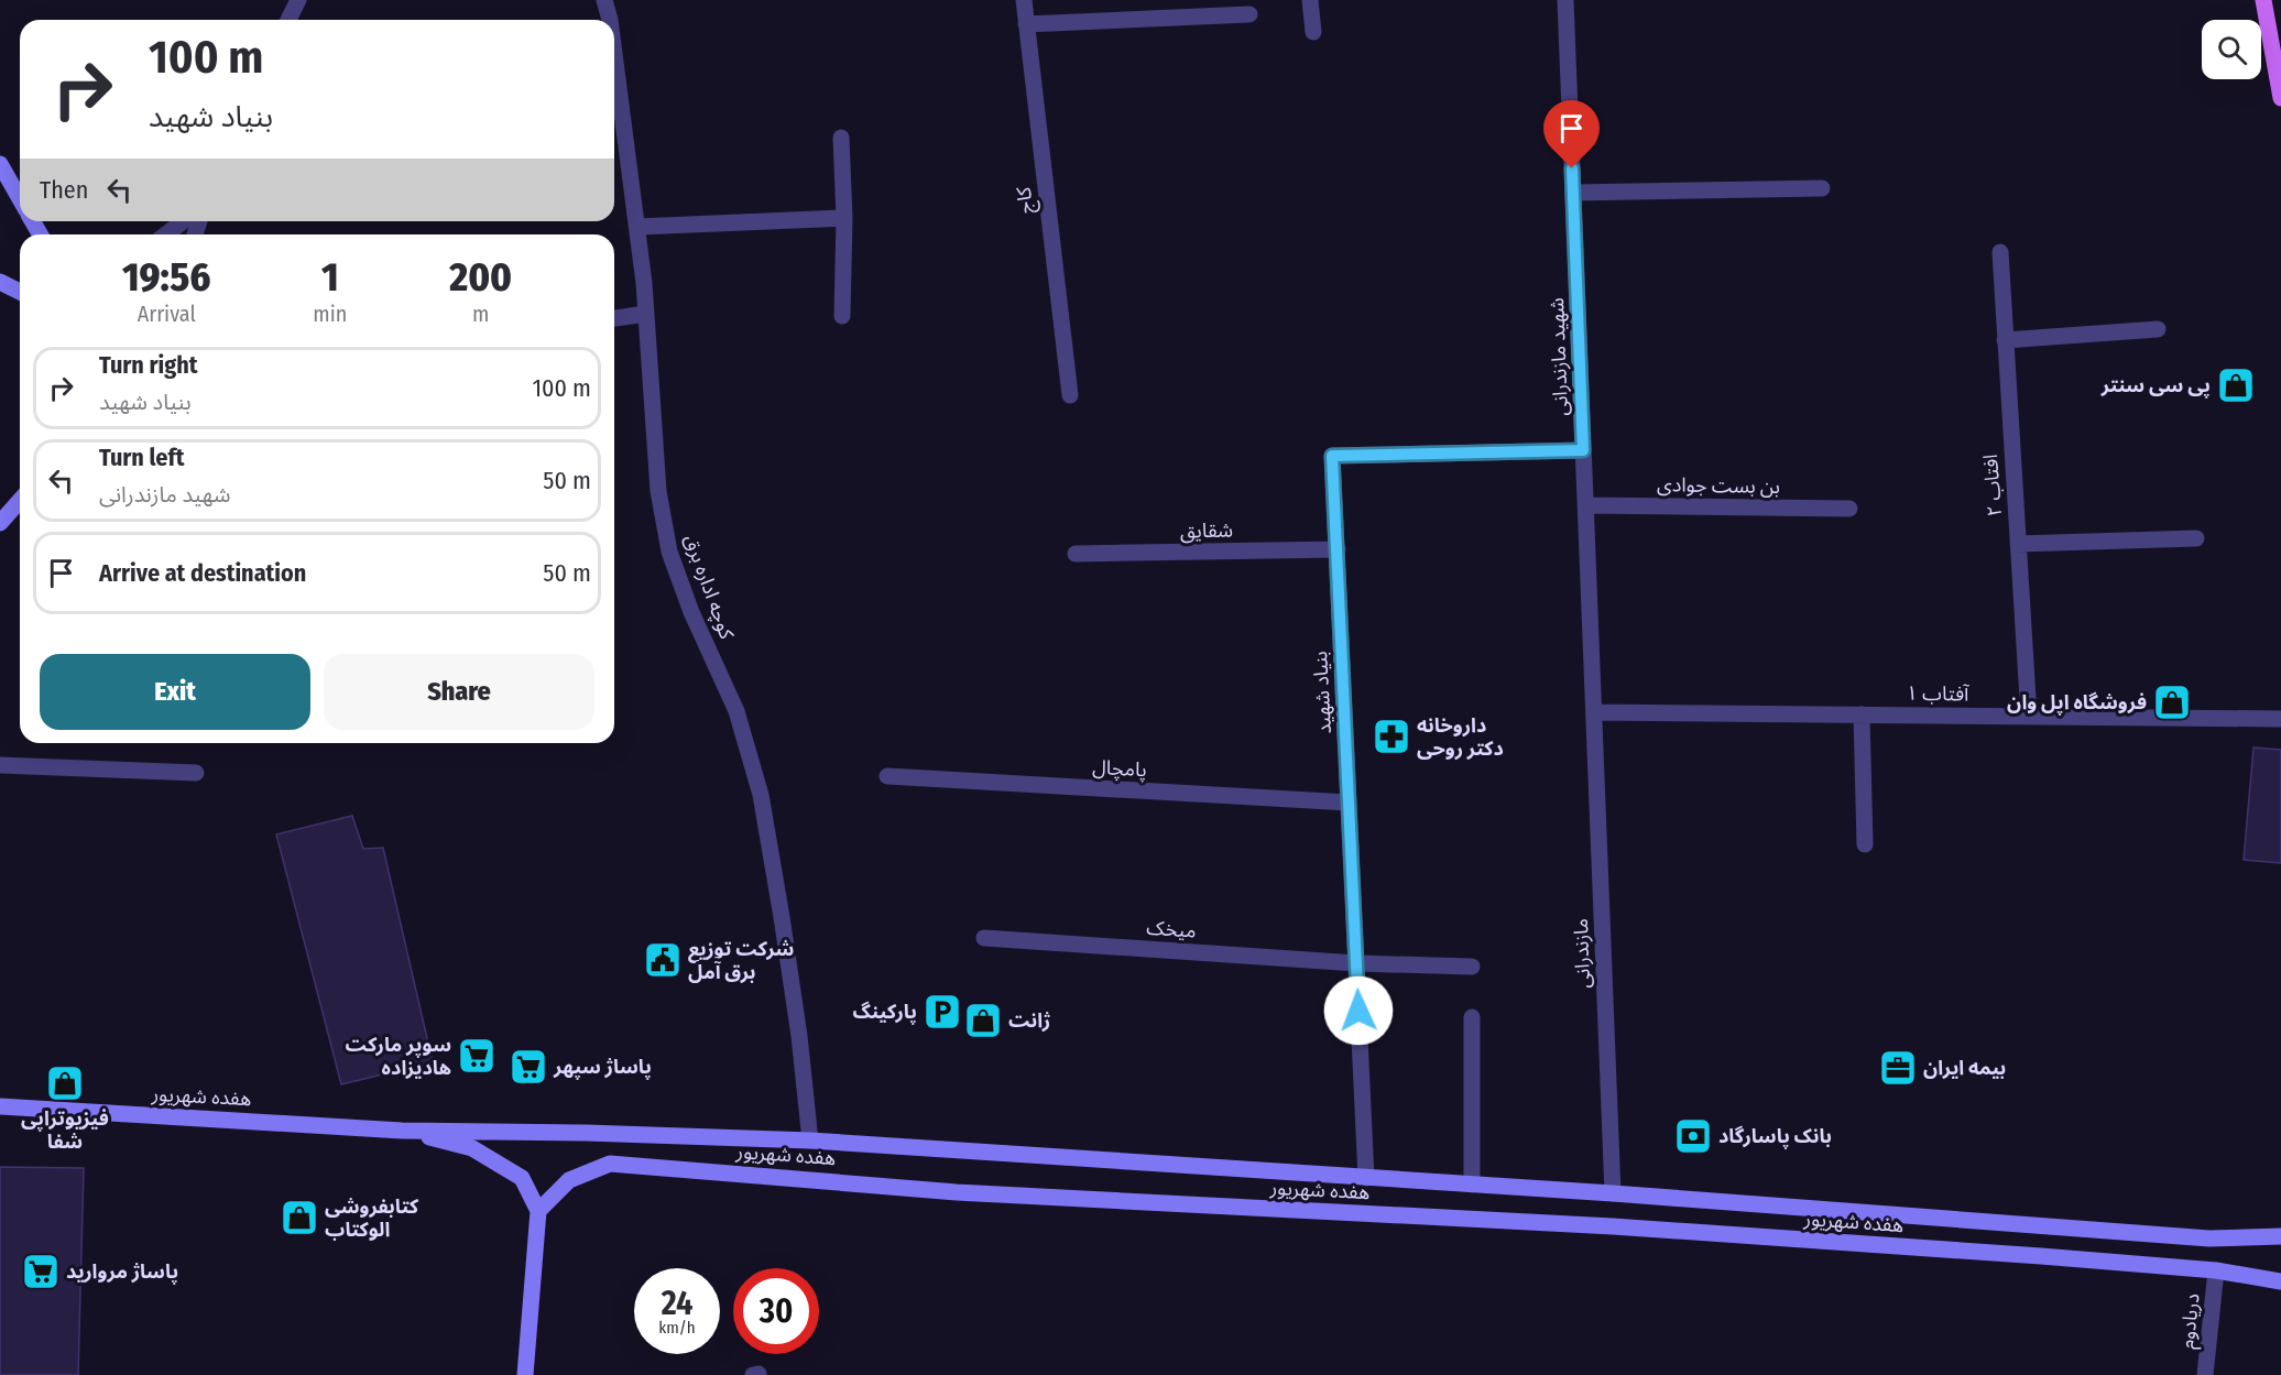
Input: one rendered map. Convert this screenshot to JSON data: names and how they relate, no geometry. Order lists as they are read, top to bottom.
{
  "streets": {
    "main road": ["هفده شهریور"],
    "street": [
      "کاج",
      "شهید مازندرانی",
      "بن بست جوادی",
      "افتاب ۲",
      "شقایق",
      "کوچه اداره برق",
      "بنیاد شهید",
      "آفتاب ۱",
      "پامچال",
      "میخک",
      "مازندرانی",
      "دریادوم"
    ]
  },
  "crossings": [
    ["شهید مازندرانی", "بن بست جوادی"],
    ["شهید مازندرانی", "بنیاد شهید"],
    ["شهید مازندرانی", "آفتاب ۱"],
    ["شهید مازندرانی", "مازندرانی"],
    ["افتاب ۲", "آفتاب ۱"],
    ["شقایق", "بنیاد شهید"],
    ["کوچه اداره برق", "هفده شهریور"],
    ["بنیاد شهید", "پامچال"],
    ["بنیاد شهید", "میخک"],
    ["بنیاد شهید", "هفده شهریور"],
    ["آفتاب ۱", "مازندرانی"],
    ["مازندرانی", "هفده شهریور"],
    ["هفده شهریور", "دریادوم"]
  ],
  "places": {
    "shop": [
      "پی سی سنتر",
      "فروشگاه اپل وان",
      "ژانت",
      "فیزیوتراپی شفا",
      "کتابفروشی الوکتاب"
    ],
    "pharmacy": ["داروخانه دکتر روحی"],
    "public building": ["شرکت توزیع برق آمل"],
    "parking": ["پارکینگ"],
    "supermarket": ["سوپر مارکت هادیزاده", "پاساژ سپهر", "پاساژ مروارید"],
    "office": ["بیمه ایران"],
    "bank": ["بانک پاسارگاد"]
  },
  "page": {
    "turn": ["100 m", "بنیاد شهید"],
    "then": "Then",
    "eta": [
      "19:56",
      "Arrival",
      "1",
      "min",
      "200",
      "m"
    ],
    "list": [
      {
        "name": "Turn right",
        "note": "بنیاد شهید",
        "value": "100 m"
      },
      {
        "name": "Turn left",
        "note": "شهید مازندرانی",
        "value": "50 m"
      },
      {
        "name": "Arrive at destination",
        "value": "50 m"
      }
    ],
    "buttons": ["Exit", "Share"],
    "speed": "24 km/h",
    "limit": "30"
  }
}
